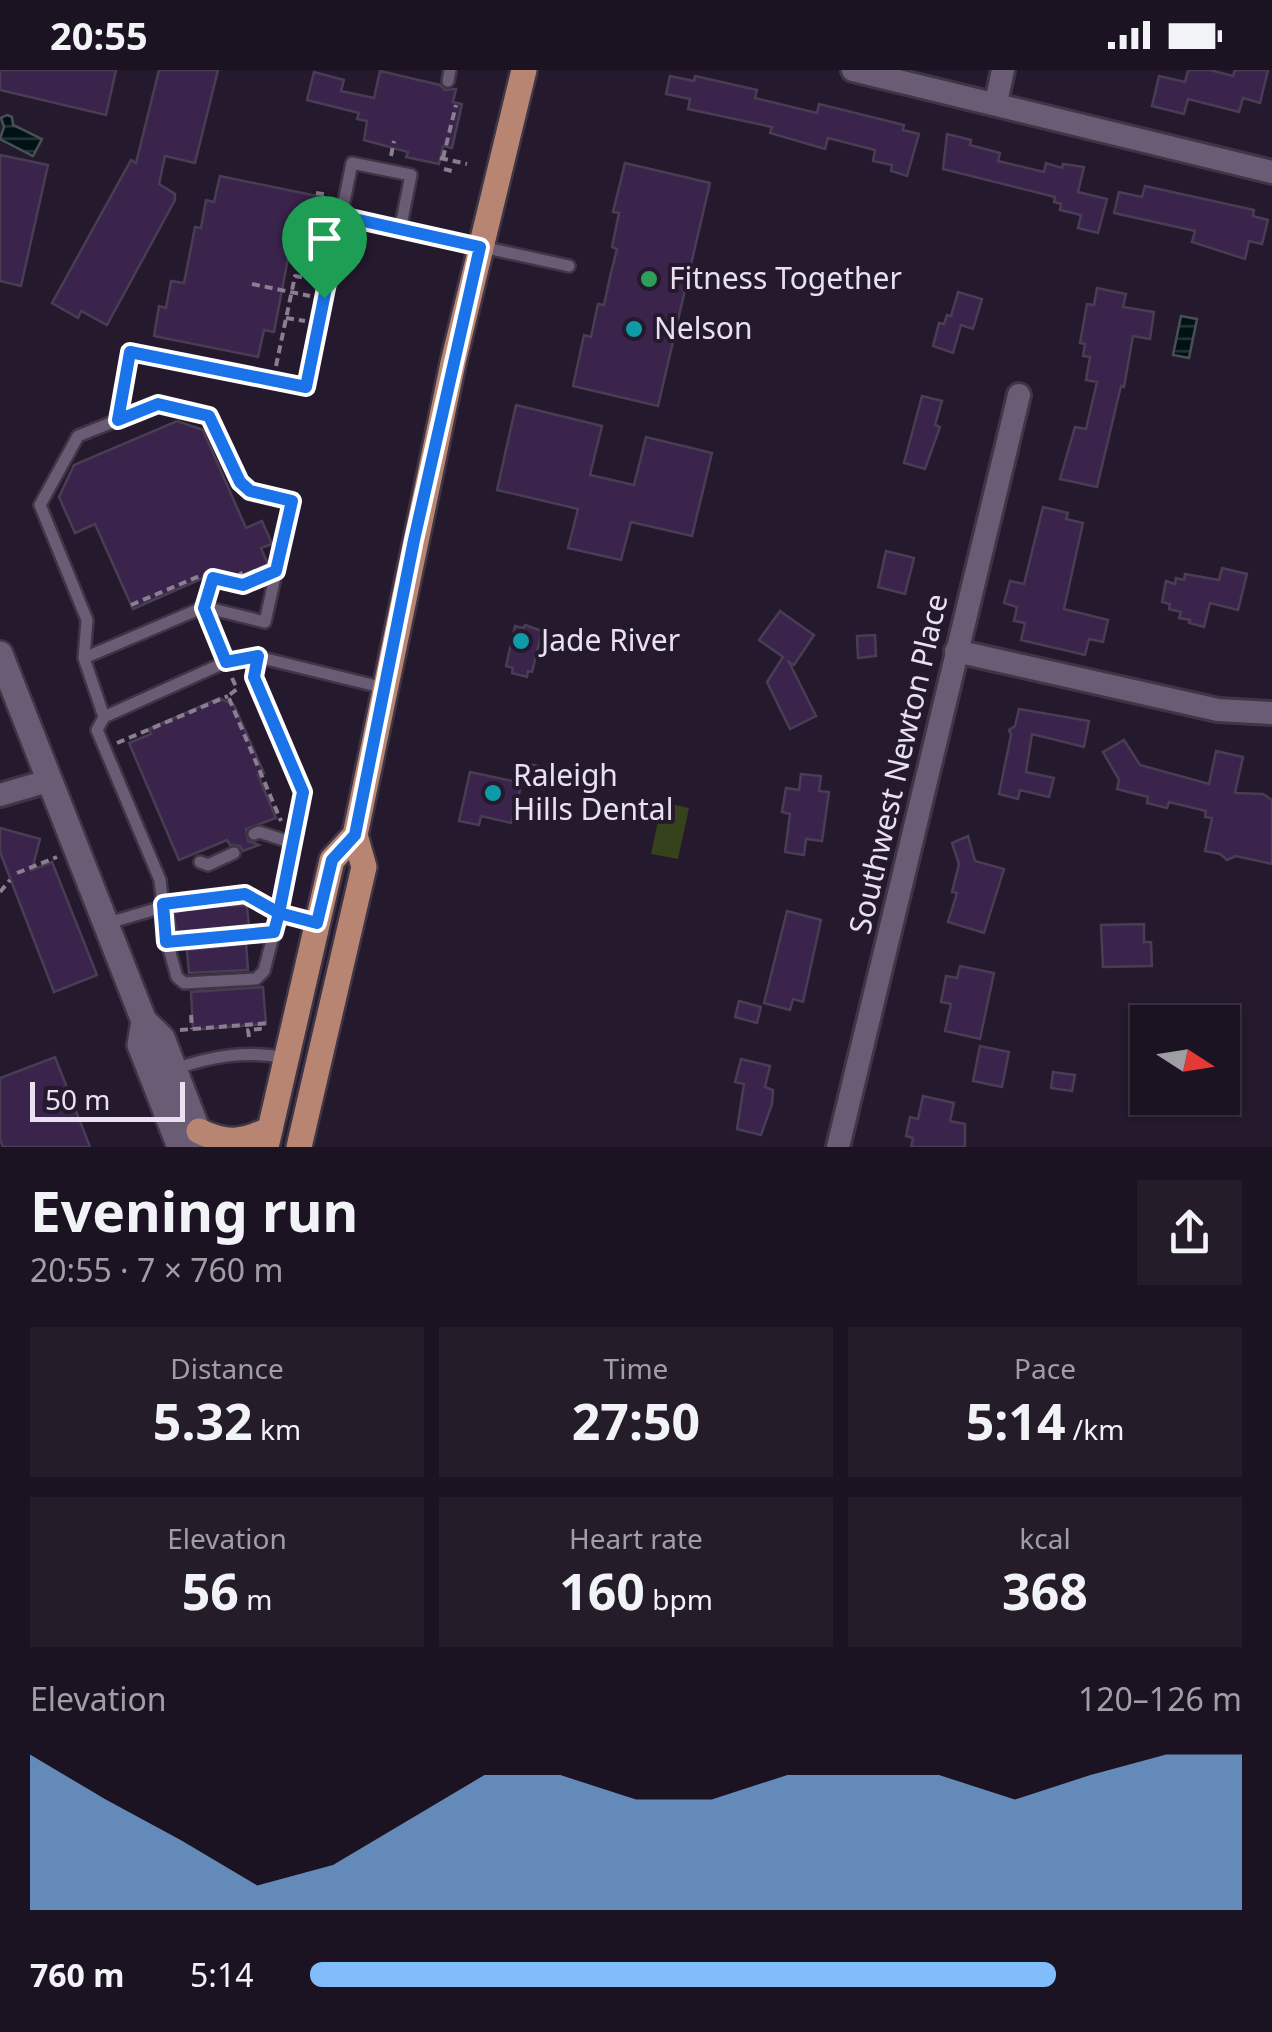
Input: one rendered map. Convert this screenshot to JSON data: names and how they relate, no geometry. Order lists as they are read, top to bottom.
{
  "streets": {
    "street": ["Southwest Newton Place"]
  },
  "places": [
    "Fitness Together",
    "Nelson",
    "Jade River",
    "Raleigh Hills Dental"
  ],
  "scale_bar": "50 m",
  "north": "right",
  "page": {
    "status": "20:55",
    "scale": "50 m",
    "heading": ["Evening run", "20:55 · 7 × 760 m"],
    "stats": [
      ["Distance", "5.32 km"],
      ["Time", "27:50"],
      ["Pace", "5:14 /km"],
      ["Elevation", "56 m"],
      ["Heart rate", "160 bpm"],
      ["kcal", "368"]
    ],
    "chart": ["Elevation", "120–126 m"],
    "list": [
      {
        "name": "760 m",
        "note": "5:14"
      }
    ]
  }
}
